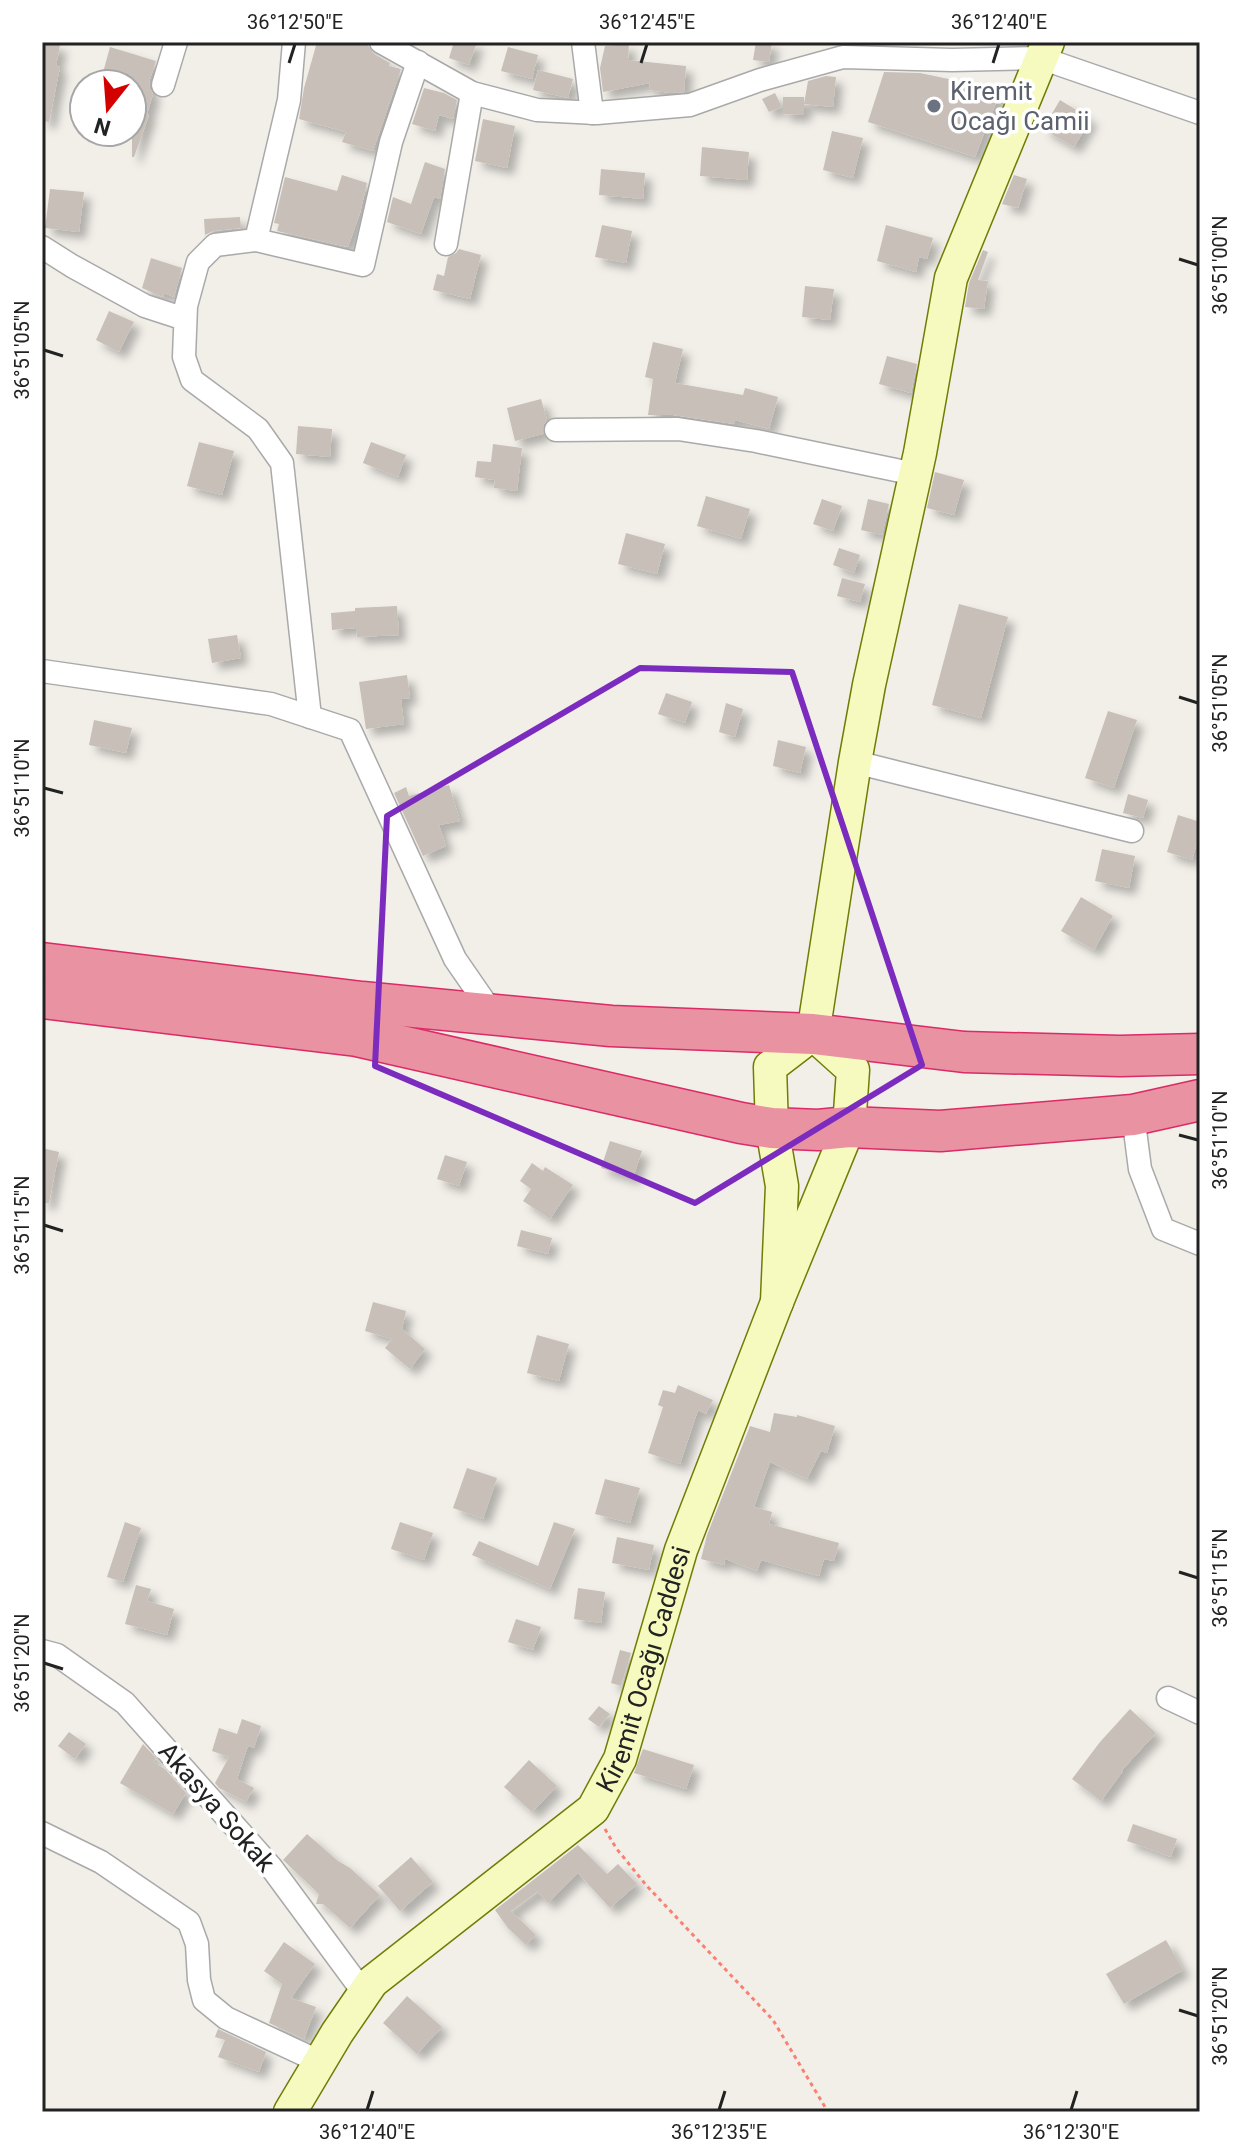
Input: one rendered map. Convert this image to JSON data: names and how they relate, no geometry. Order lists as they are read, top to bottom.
{
  "streets": {
    "street": ["Kiremit Ocağı Caddesi", "Akasya Sokak"]
  },
  "crossings": [
    ["Kiremit Ocağı Caddesi", "Akasya Sokak"]
  ],
  "places": ["Kiremit Ocağı Camii"],
  "north": "bottom",
  "coordinates": [
    "36°12'50\"E",
    "36°12'45\"E",
    "36°12'40\"E",
    "36°51'00\"N",
    "36°51'05\"N",
    "36°51'10\"N",
    "36°51'15\"N",
    "36°51'20\"N",
    "36°12'35\"E",
    "36°12'30\"E"
  ]
}
